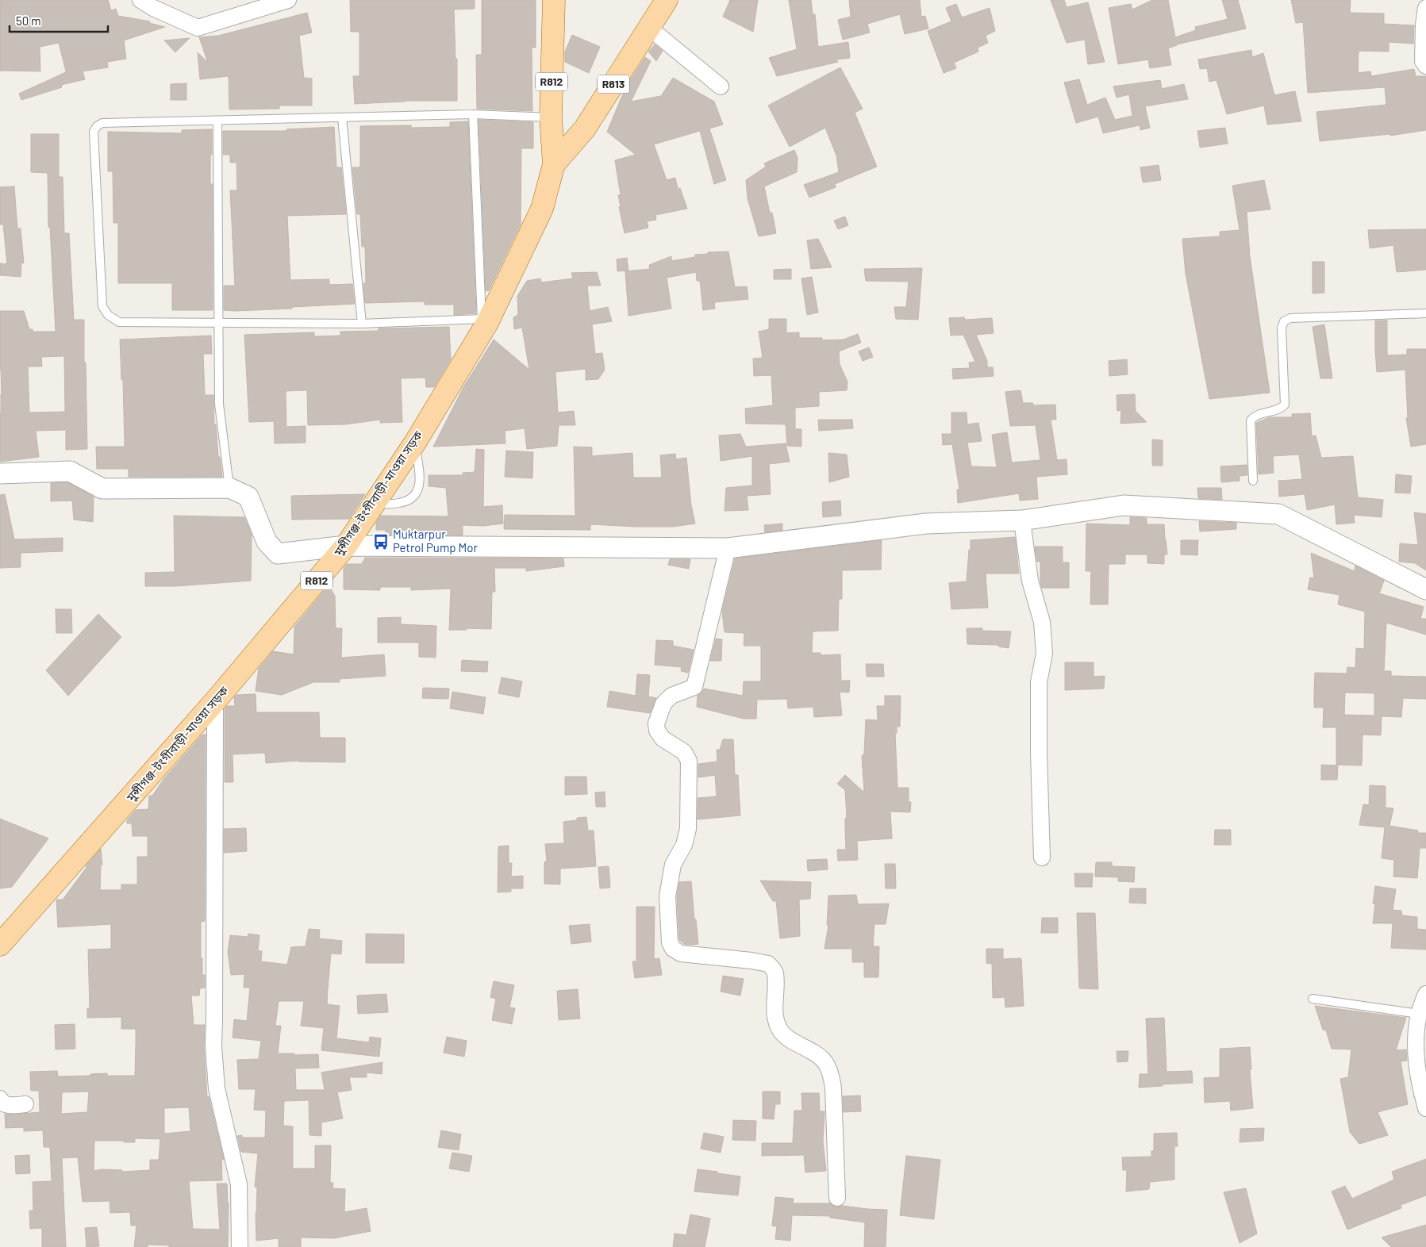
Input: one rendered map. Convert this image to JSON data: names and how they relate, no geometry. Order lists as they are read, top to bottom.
{
  "streets": {
    "main road": ["R812", "R813", "মুন্সীগঞ্জ-টংগীবাড়ী-মাওয়া সড়ক"]
  },
  "crossings": [
    ["R812", "R813"],
    ["R812", "মুন্সীগঞ্জ-টংগীবাড়ী-মাওয়া সড়ক"],
    ["R813", "মুন্সীগঞ্জ-টংগীবাড়ী-মাওয়া সড়ক"]
  ],
  "places": {
    "bus stop": ["Muktarpur Petrol Pump Mor"]
  },
  "scale_bar": "50 m"
}
